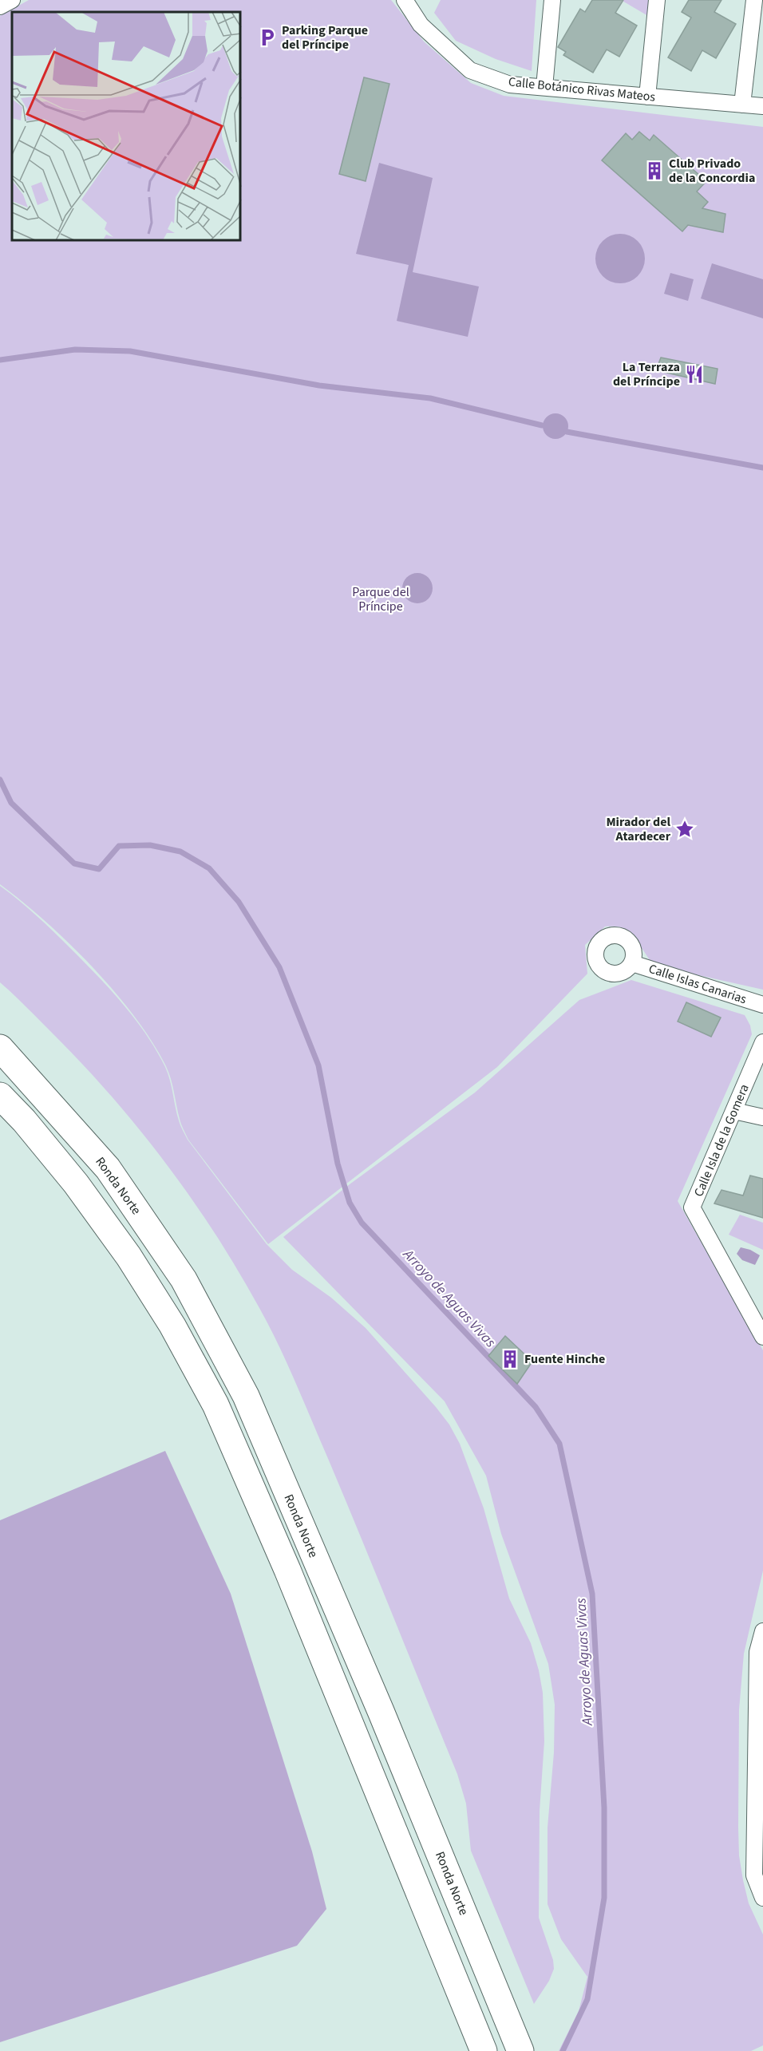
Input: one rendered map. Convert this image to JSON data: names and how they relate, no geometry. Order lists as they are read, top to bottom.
{
  "streets": {
    "highway": ["Ronda Norte"],
    "street": ["Calle Botánico Rivas Mateos", "Calle Islas Canarias", "Calle Isla de la Gomera"]
  },
  "water": ["Arroyo de Aguas Vivas"],
  "parks": ["Parque del Príncipe"],
  "places": {
    "parking": ["Parking Parque del Príncipe"],
    "building": ["Club Privado de la Concordia", "Fuente Hinche"],
    "restaurant": ["La Terraza del Príncipe"],
    "place": ["Mirador del Atardecer"]
  }
}
